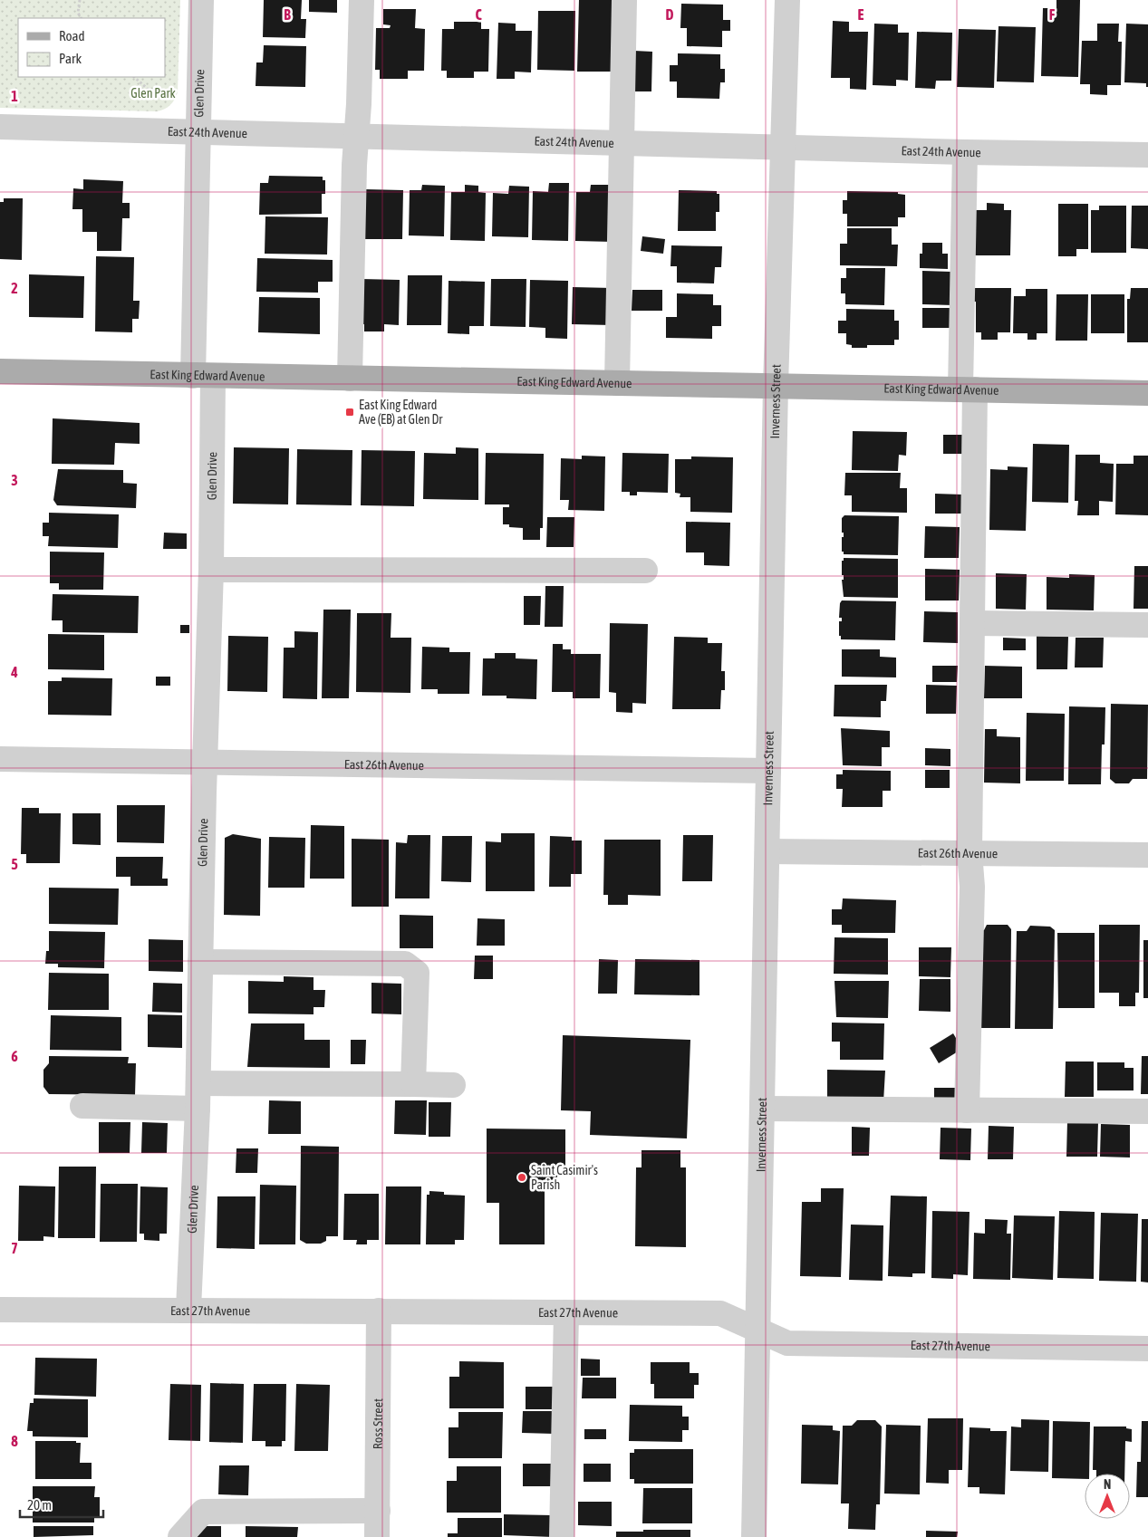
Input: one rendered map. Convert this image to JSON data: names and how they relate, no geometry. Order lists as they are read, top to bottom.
{
  "streets": {
    "main road": ["East King Edward Avenue"],
    "street": [
      "Glen Drive",
      "East 24th Avenue",
      "Inverness Street",
      "East 26th Avenue",
      "East 27th Avenue",
      "Ross Street"
    ]
  },
  "crossings": [
    ["Glen Drive", "East 24th Avenue"],
    ["Glen Drive", "East King Edward Avenue"],
    ["Glen Drive", "East 26th Avenue"],
    ["Glen Drive", "East 27th Avenue"],
    ["East 24th Avenue", "Inverness Street"],
    ["East King Edward Avenue", "Inverness Street"],
    ["Inverness Street", "East 26th Avenue"],
    ["Inverness Street", "East 27th Avenue"],
    ["East 27th Avenue", "Ross Street"]
  ],
  "parks": ["Glen Park"],
  "places": {
    "transit": ["East King Edward Ave (EB) at Glen Dr"],
    "other": ["Saint Casimir's Parish"]
  },
  "legend": ["Road", "Park"],
  "scale_bar": "20 m",
  "north": "top",
  "grid": {
    "columns": [
      "B",
      "C",
      "D",
      "E",
      "F"
    ],
    "rows": [
      "1",
      "2",
      "3",
      "4",
      "5",
      "6",
      "7",
      "8"
    ]
  }
}
